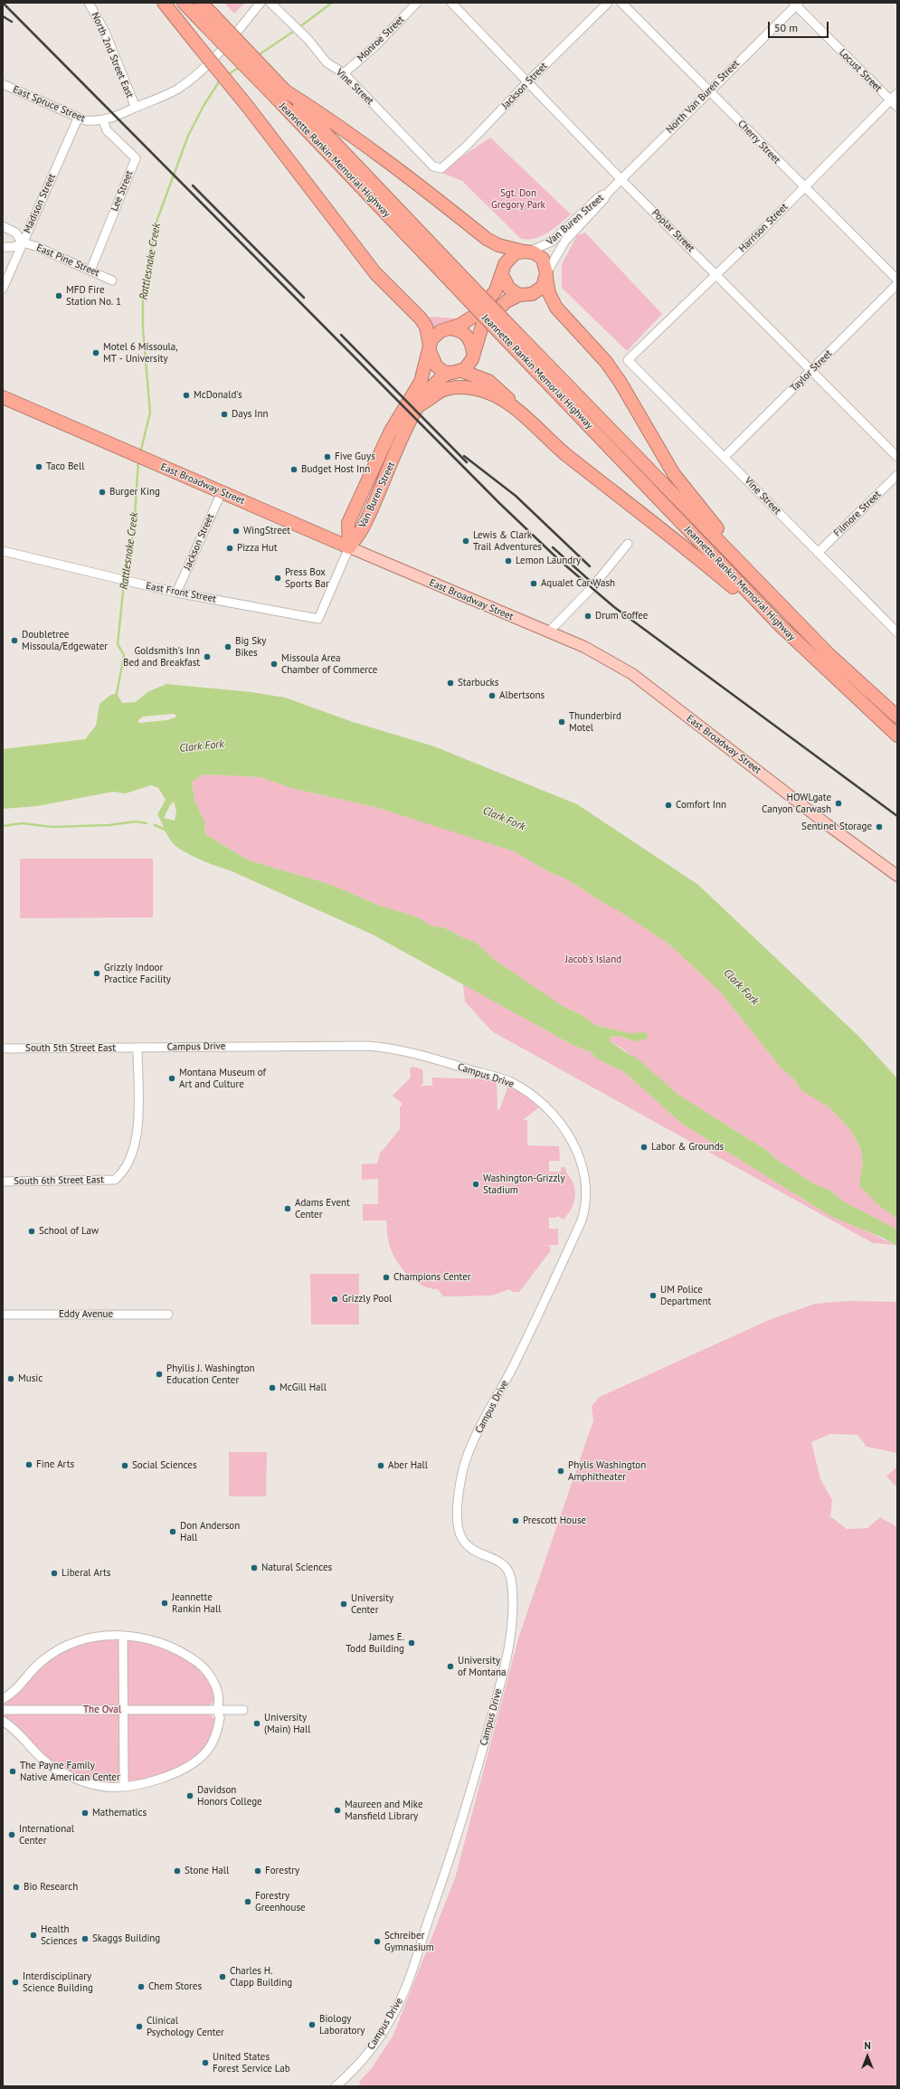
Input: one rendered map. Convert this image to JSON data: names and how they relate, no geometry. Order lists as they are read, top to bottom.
{
  "streets": {
    "highway": ["Jeannette Rankin Memorial Highway", "Van Buren Street", "East Broadway Street"],
    "street": [
      "Monroe Street",
      "North 2nd Street East",
      "Locust Street",
      "Jackson Street",
      "Vine Street",
      "North Van Buren Street",
      "East Spruce Street",
      "Cherry Street",
      "Lee Street",
      "Madison Street",
      "Harrison Street",
      "Poplar Street",
      "East Pine Street",
      "Taylor Street",
      "Filmore Street",
      "East Front Street",
      "Campus Drive",
      "South 5th Street East",
      "South 6th Street East",
      "Eddy Avenue"
    ]
  },
  "crossings": [
    ["Monroe Street", "Vine Street"],
    ["North 2nd Street East", "East Spruce Street"],
    ["Locust Street", "North Van Buren Street"],
    ["Locust Street", "Harrison Street"],
    ["Jackson Street", "Vine Street"],
    ["Jackson Street", "Poplar Street"],
    ["Jackson Street", "East Broadway Street"],
    ["Jackson Street", "East Front Street"],
    ["Vine Street", "Harrison Street"],
    ["Vine Street", "Taylor Street"],
    ["Vine Street", "Filmore Street"],
    ["North Van Buren Street", "Cherry Street"],
    ["North Van Buren Street", "Van Buren Street"],
    ["North Van Buren Street", "Poplar Street"],
    ["East Spruce Street", "Lee Street"],
    ["East Spruce Street", "Madison Street"],
    ["Cherry Street", "Harrison Street"],
    ["Lee Street", "East Pine Street"],
    ["Madison Street", "East Pine Street"],
    ["Van Buren Street", "East Broadway Street"],
    ["Van Buren Street", "East Front Street"],
    ["Harrison Street", "Poplar Street"],
    ["Poplar Street", "Taylor Street"],
    ["East Broadway Street", "East Front Street"],
    ["Campus Drive", "South 5th Street East"],
    ["Campus Drive", "South 6th Street East"],
    ["South 5th Street East", "South 6th Street East"]
  ],
  "water": ["Rattlesnake Creek", "Clark Fork"],
  "parks": ["Sgt. Don Gregory Park", "Jacob's Island", "The Oval"],
  "places": [
    "MFD Fire Station No. 1",
    "Motel 6 Missoula, MT - University",
    "McDonald's",
    "Days Inn",
    "Five Guys",
    "Taco Bell",
    "Budget Host Inn",
    "Burger King",
    "WingStreet",
    "Lewis & Clark Trail Adventures",
    "Pizza Hut",
    "Lemon Laundry",
    "Press Box Sports Bar",
    "AquaJet Car Wash",
    "Drum Coffee",
    "Doubletree Missoula/Edgewater",
    "Big Sky Bikes",
    "Goldsmith's Inn Bed and Breakfast",
    "Missoula Area Chamber of Commerce",
    "Starbucks",
    "Albertsons",
    "Thunderbird Motel",
    "HOWLgate Canyon Carwash",
    "Comfort Inn",
    "Sentinel Storage",
    "Grizzly Indoor Practice Facility",
    "Montana Museum of Art and Culture",
    "Labor & Grounds",
    "Washington-Grizzly Stadium",
    "Adams Event Center",
    "School of Law",
    "Champions Center",
    "UM Police Department",
    "Grizzly Pool",
    "Phyilis J. Washington Education Center",
    "Music",
    "McGill Hall",
    "Fine Arts",
    "Social Sciences",
    "Aber Hall",
    "Phylis Washington Amphitheater",
    "Prescott House",
    "Don Anderson Hall",
    "Natural Sciences",
    "Liberal Arts",
    "Jeannette Rankin Hall",
    "University Center",
    "James E. Todd Building",
    "University of Montana",
    "University (Main) Hall",
    "The Payne Family Native American Center",
    "Davidson Honors College",
    "Maureen and Mike Mansfield Library",
    "Mathematics",
    "International Center",
    "Stone Hall",
    "Forestry",
    "Bio Research",
    "Forestry Greenhouse",
    "Health Sciences",
    "Skaggs Building",
    "Schreiber Gymnasium",
    "Charles H. Clapp Building",
    "Interdisciplinary Science Building",
    "Chem Stores",
    "Biology Laboratory",
    "Clinical Psychology Center",
    "United States Forest Service Lab"
  ],
  "scale_bar": "50 m",
  "north": "top"
}
